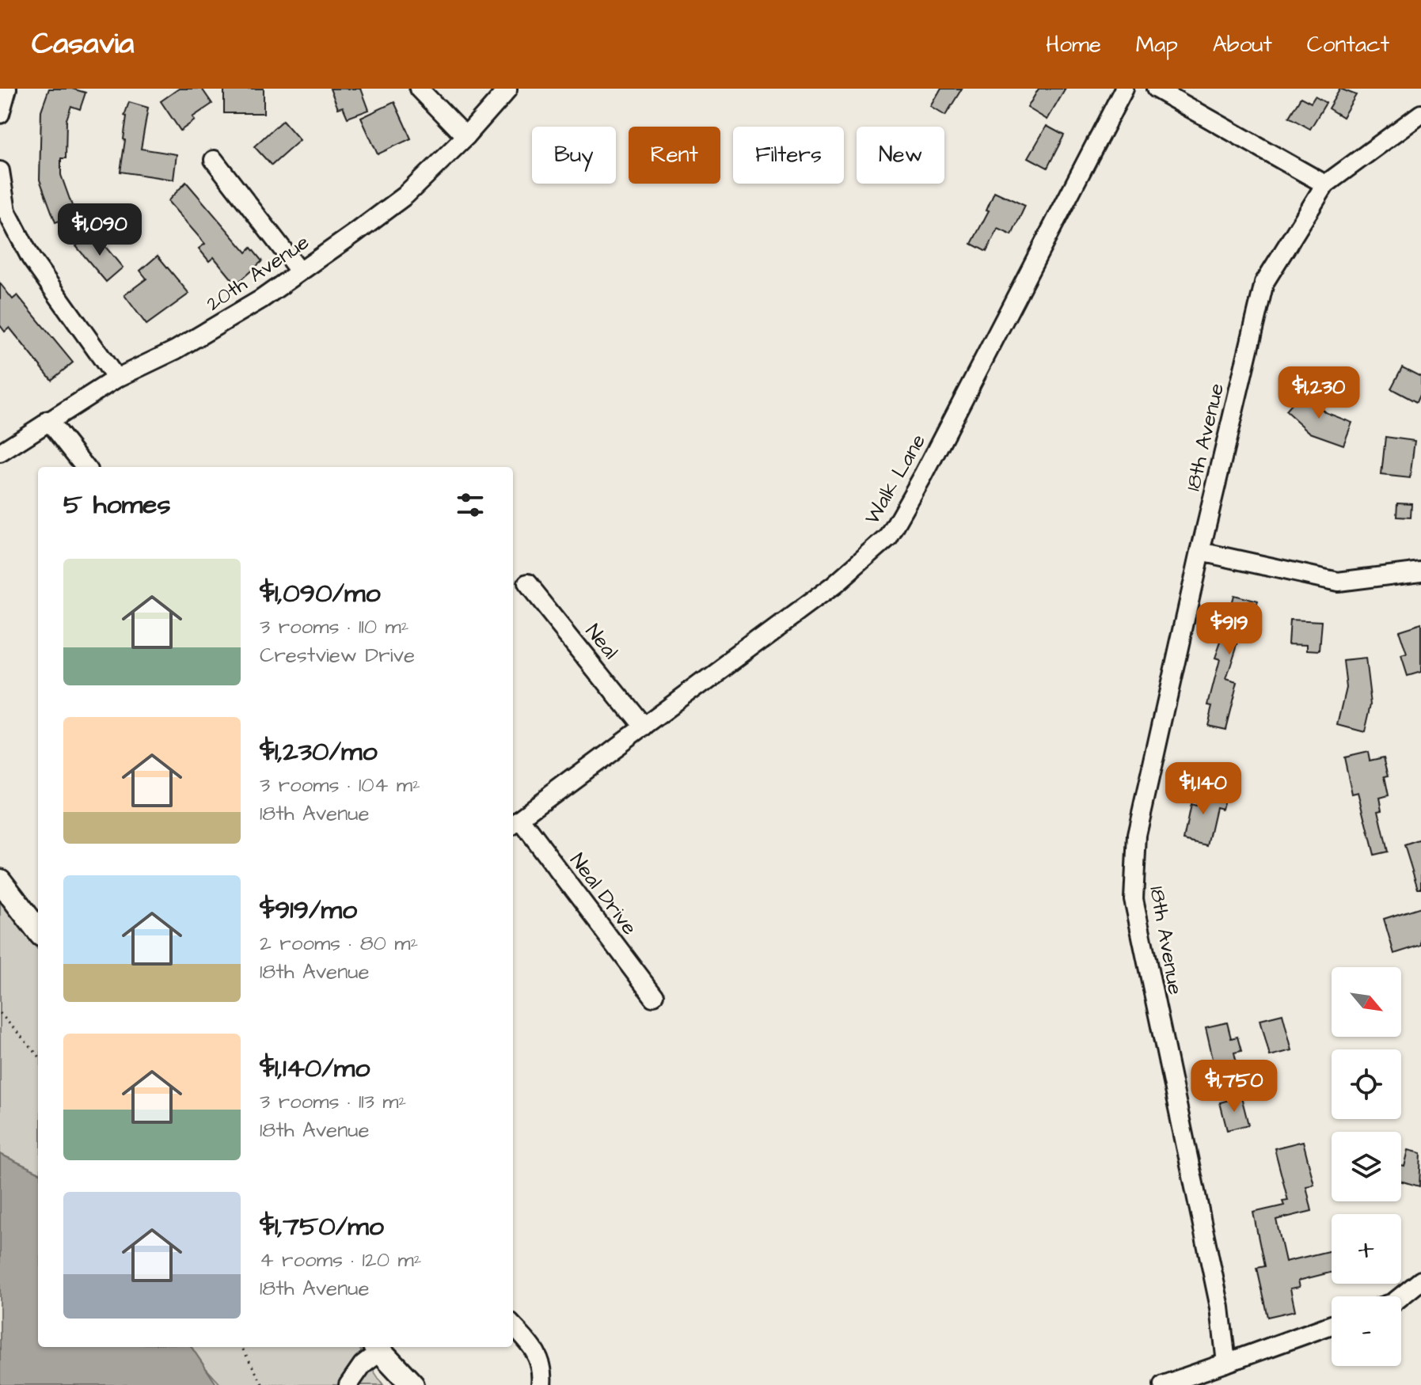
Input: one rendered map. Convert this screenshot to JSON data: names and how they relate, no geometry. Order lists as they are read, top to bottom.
{
  "streets": {
    "street": [
      "20th Avenue",
      "18th Avenue",
      "Walk Lane",
      "Neal",
      "Neal Drive"
    ]
  },
  "crossings": [
    ["Walk Lane", "Neal"],
    ["Walk Lane", "Neal Drive"]
  ],
  "north": "bottom right",
  "page": {
    "header": "Casavia",
    "nav": [
      "Home",
      "Map",
      "About",
      "Contact"
    ],
    "chip": [
      "Buy",
      "Rent",
      "Filters",
      "New"
    ],
    "price": [
      "$1,090",
      "$1,230",
      "$919",
      "$1,140",
      "$1,750"
    ],
    "heading": "5 homes",
    "list": [
      {
        "name": "$1,090/mo",
        "note": "3 rooms · 110 m² · Crestview Drive"
      },
      {
        "name": "$1,230/mo",
        "note": "3 rooms · 104 m² · 18th Avenue"
      },
      {
        "name": "$919/mo",
        "note": "2 rooms · 80 m² · 18th Avenue"
      },
      {
        "name": "$1,140/mo",
        "note": "3 rooms · 113 m² · 18th Avenue"
      },
      {
        "name": "$1,750/mo",
        "note": "4 rooms · 120 m² · 18th Avenue"
      }
    ],
    "map_buttons": ["+", "−"]
  }
}
